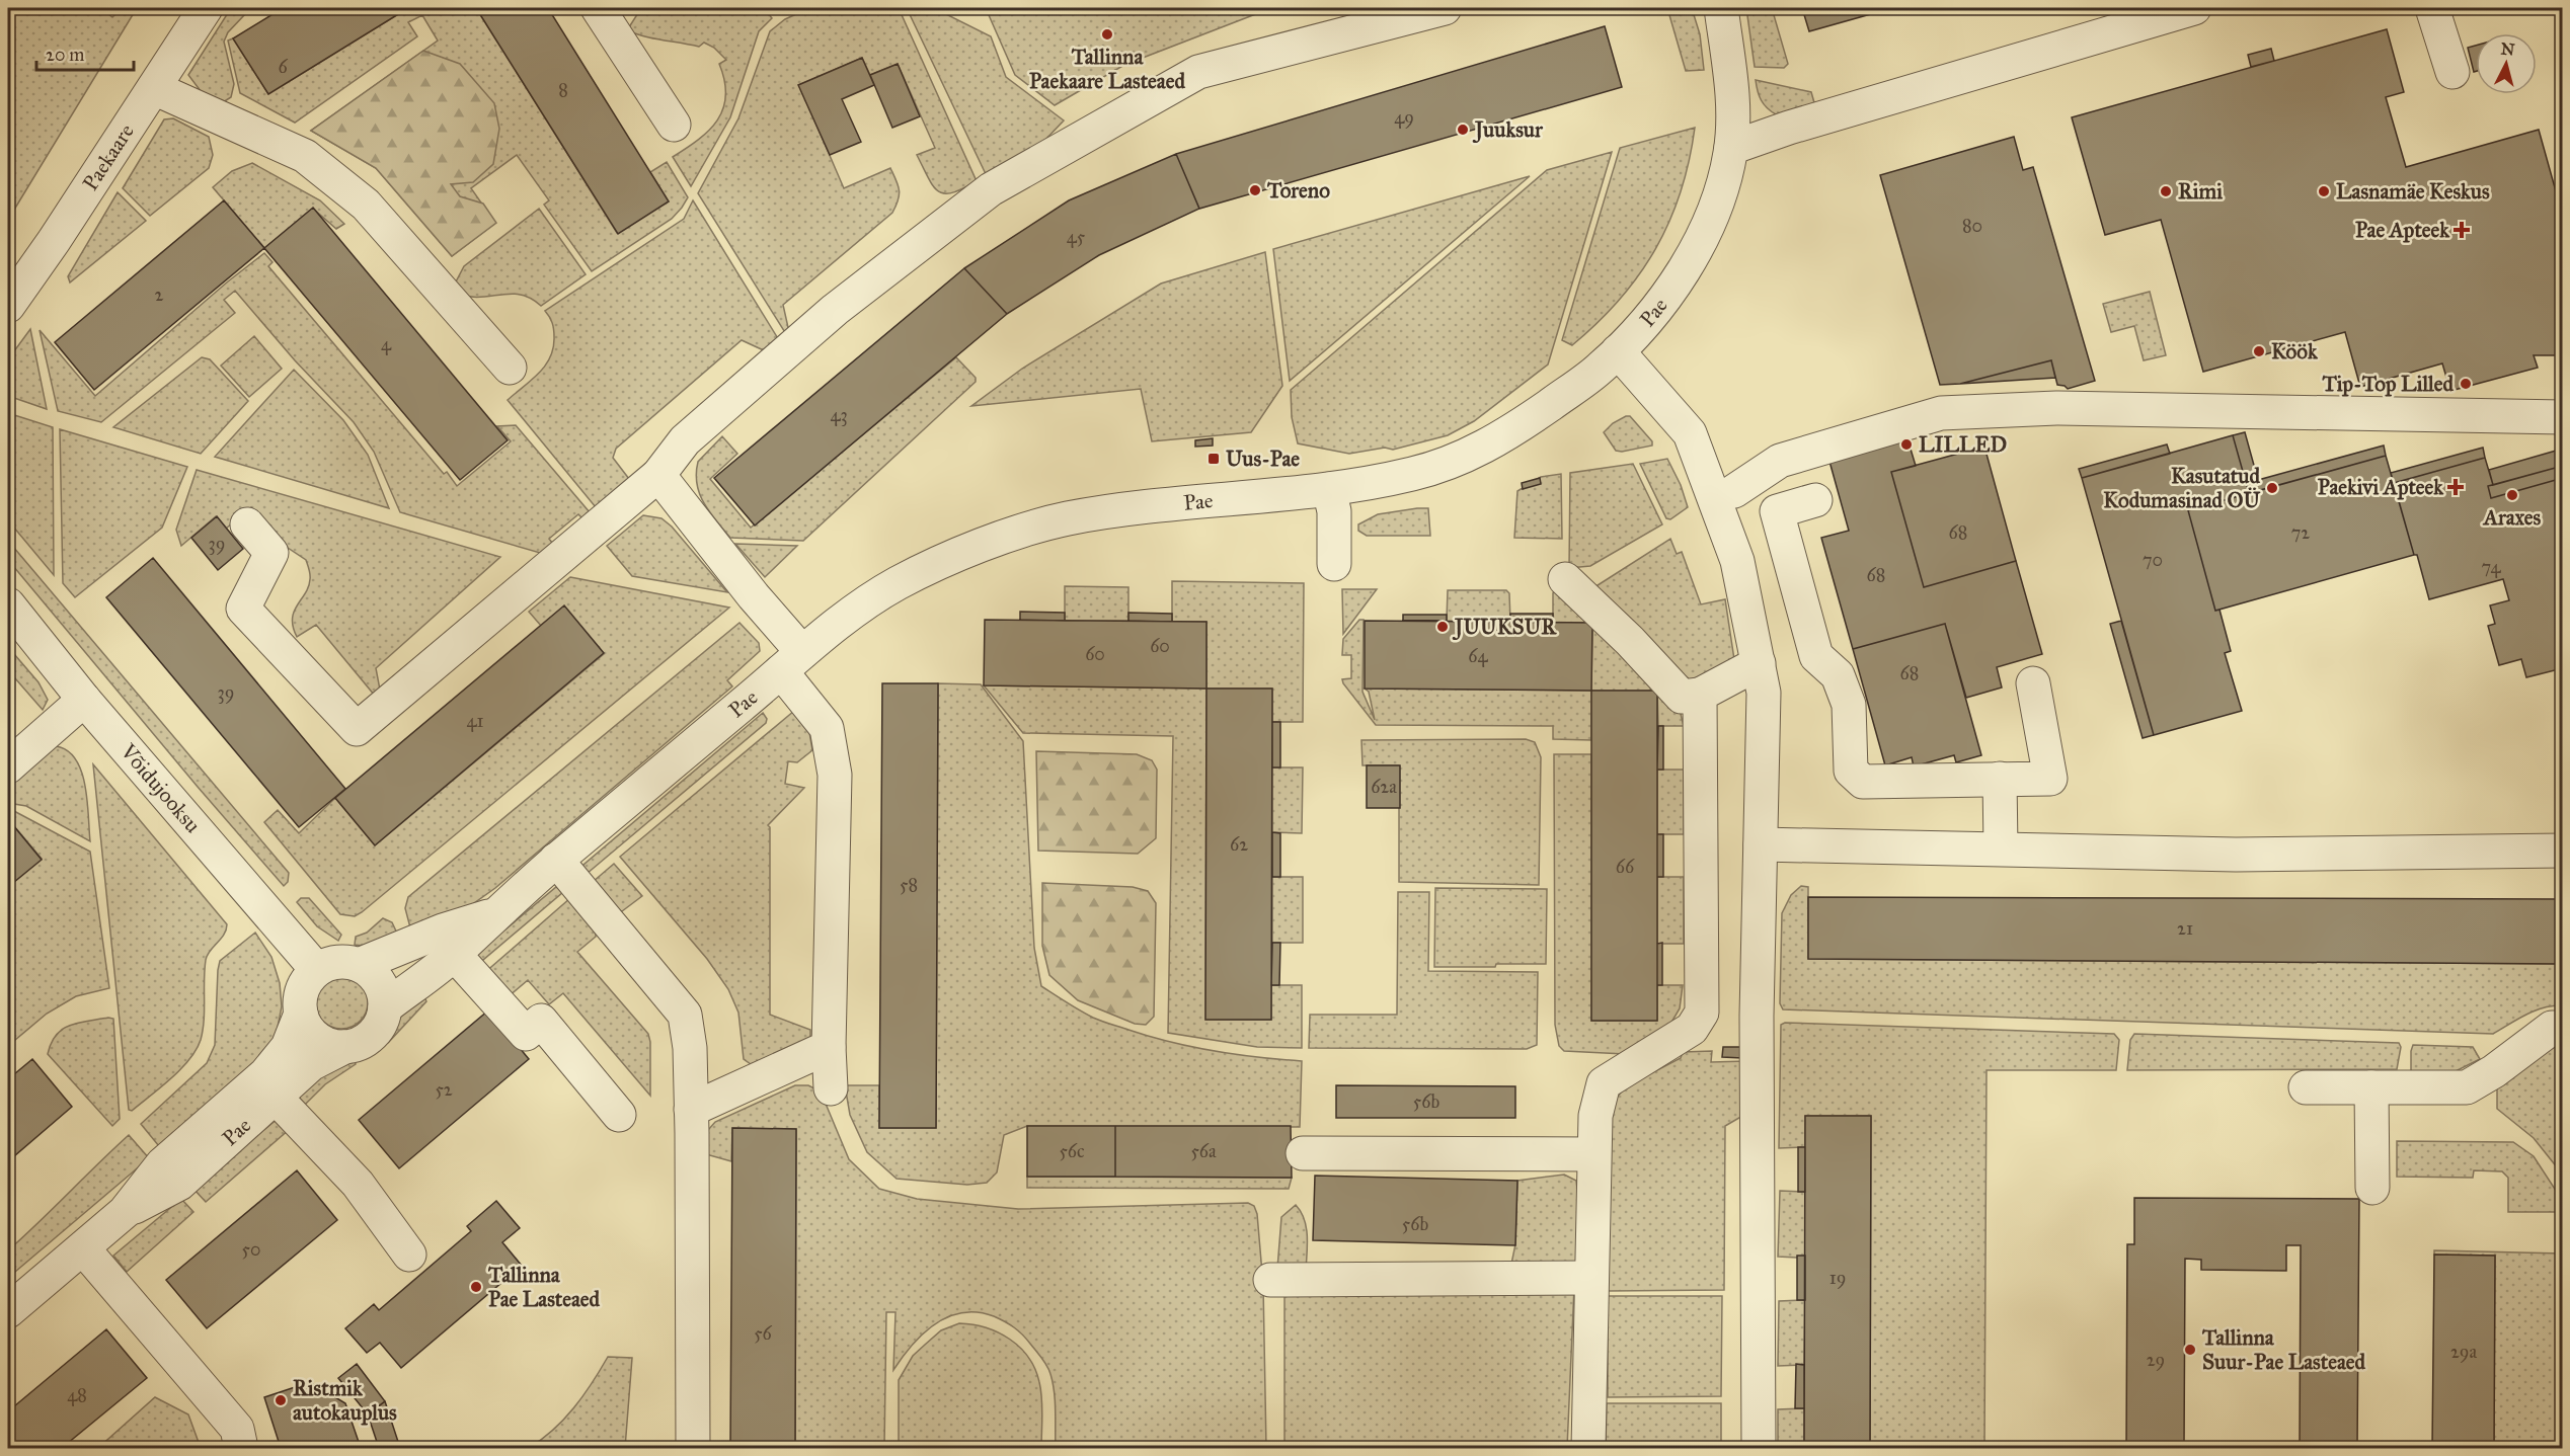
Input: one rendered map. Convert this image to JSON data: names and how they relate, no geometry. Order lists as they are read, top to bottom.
{
  "streets": {
    "street": ["Paekaare", "Pae", "Võidujooksu"]
  },
  "crossings": [
    ["Pae", "Võidujooksu"]
  ],
  "places": {
    "other": [
      "Tallinna Paekaare Lasteaed",
      "Juuksur",
      "Toreno",
      "Rimi",
      "Lasnamäe Keskus",
      "Köök",
      "Tip-Top Lilled",
      "LILLED",
      "Kasutatud Kodumasinad OÜ",
      "Araxes",
      "JUUKSUR",
      "Tallinna Pae Lasteaed",
      "Tallinna Suur-Pae Lasteaed",
      "Ristmik autokauplus"
    ],
    "health": ["Pae Apteek", "Paekivi Apteek"],
    "transit": ["Uus-Pae"]
  },
  "house_numbers": [
    "6",
    "8",
    "49",
    "80",
    "45",
    "2",
    "4",
    "43",
    "68",
    "72",
    "39",
    "70",
    "74",
    "68",
    "60",
    "60",
    "64",
    "68",
    "39",
    "41",
    "62a",
    "62",
    "66",
    "58",
    "21",
    "52",
    "56b",
    "56c",
    "56a",
    "56b",
    "50",
    "19",
    "56",
    "29a",
    "29",
    "48"
  ],
  "scale_bar": "20 m",
  "north": "top"
}
